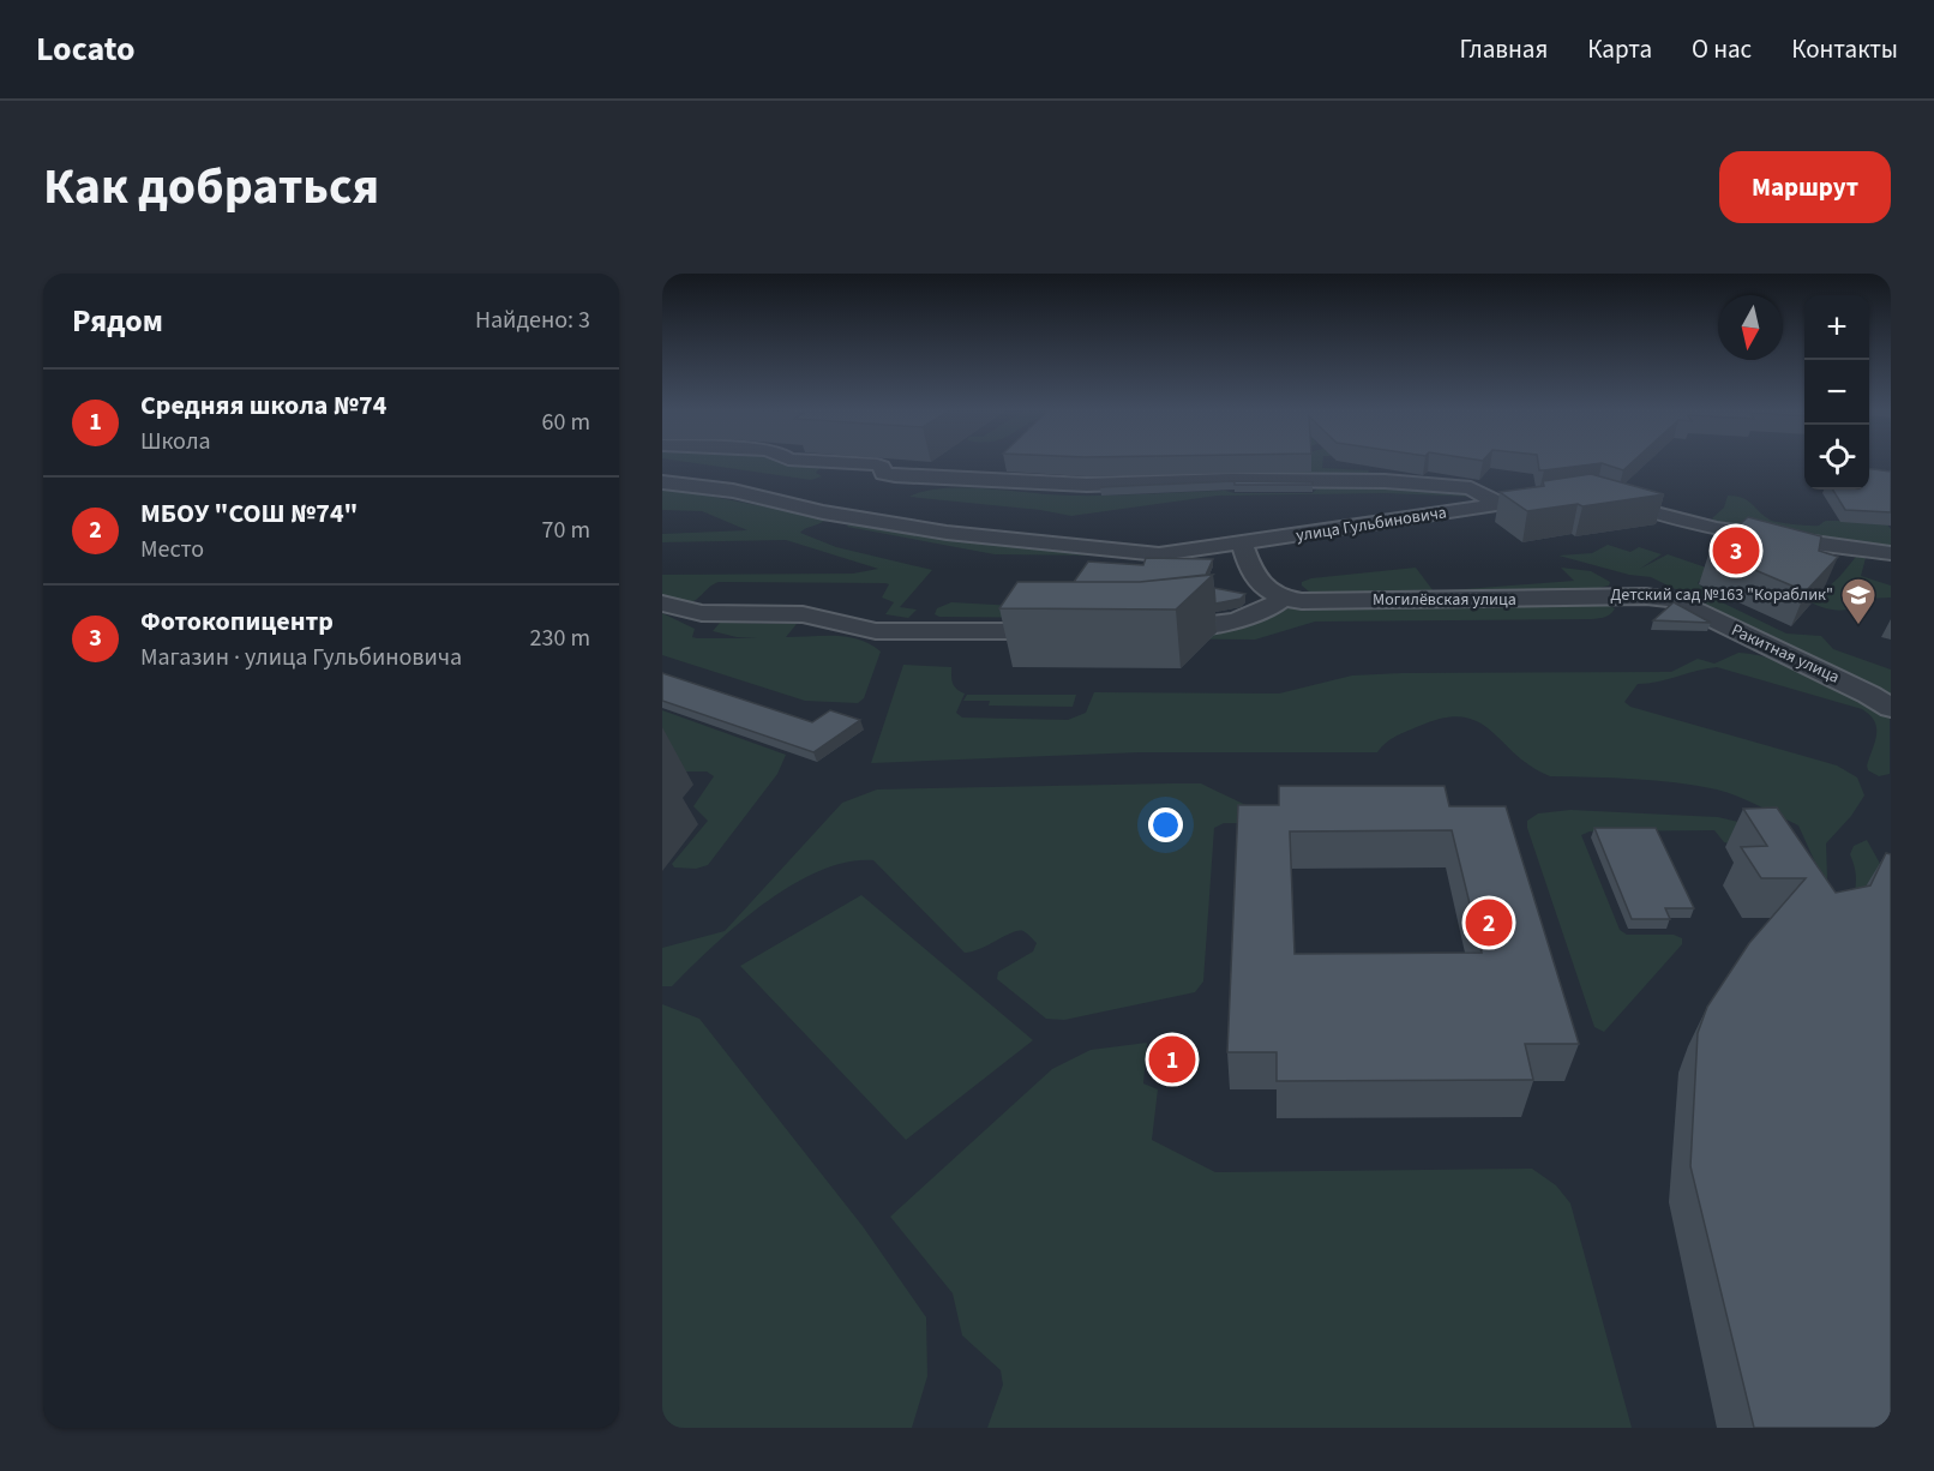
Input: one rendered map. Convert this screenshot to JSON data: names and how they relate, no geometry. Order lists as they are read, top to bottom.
{
  "streets": {
    "street": ["улица Гульбиновича", "Могилёвская улица", "Ракитная улица"]
  },
  "crossings": [
    ["улица Гульбиновича", "Могилёвская улица"],
    ["Могилёвская улица", "Ракитная улица"]
  ],
  "places": {
    "school or university": ["Детский сад №163 \"Кораблик\""]
  },
  "north": "bottom",
  "page": {
    "header": "Locato",
    "nav": [
      "Главная",
      "Карта",
      "О нас",
      "Контакты"
    ],
    "title": "Как добраться",
    "buttons": "Маршрут",
    "heading": ["Рядом", "Найдено: 3"],
    "map_buttons": ["+", "−"],
    "list": [
      {
        "mark": "1",
        "name": "Средняя школа №74",
        "note": "Школа",
        "value": "60 m"
      },
      {
        "mark": "2",
        "name": "МБОУ \"СОШ №74\"",
        "note": "Место",
        "value": "70 m"
      },
      {
        "mark": "3",
        "name": "Фотокопицентр",
        "note": "Магазин · улица Гульбиновича",
        "value": "230 m"
      }
    ],
    "pins": ["3", "2", "1"]
  }
}
